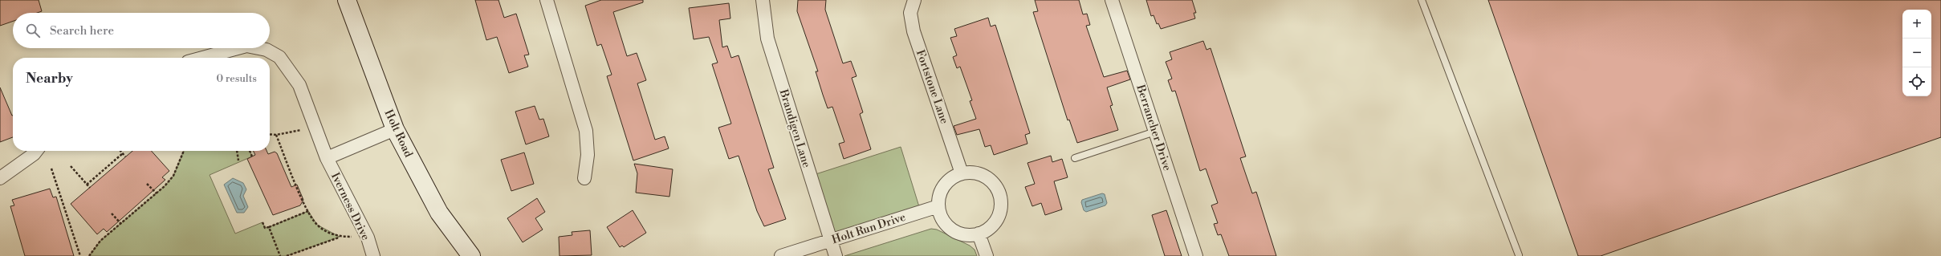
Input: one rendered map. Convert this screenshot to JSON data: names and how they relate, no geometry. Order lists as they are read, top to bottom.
{
  "streets": {
    "main road": ["Holt Road"],
    "street": [
      "Fortstone Lane",
      "Berrancher Drive",
      "Brandigen Lane",
      "Iverness Drive",
      "Holt Run Drive"
    ]
  },
  "crossings": [
    ["Fortstone Lane", "Holt Run Drive"],
    ["Brandigen Lane", "Holt Run Drive"]
  ],
  "page": {
    "map_buttons": ["+", "−"],
    "search": "Search here",
    "heading": ["Nearby", "0 results"]
  }
}
